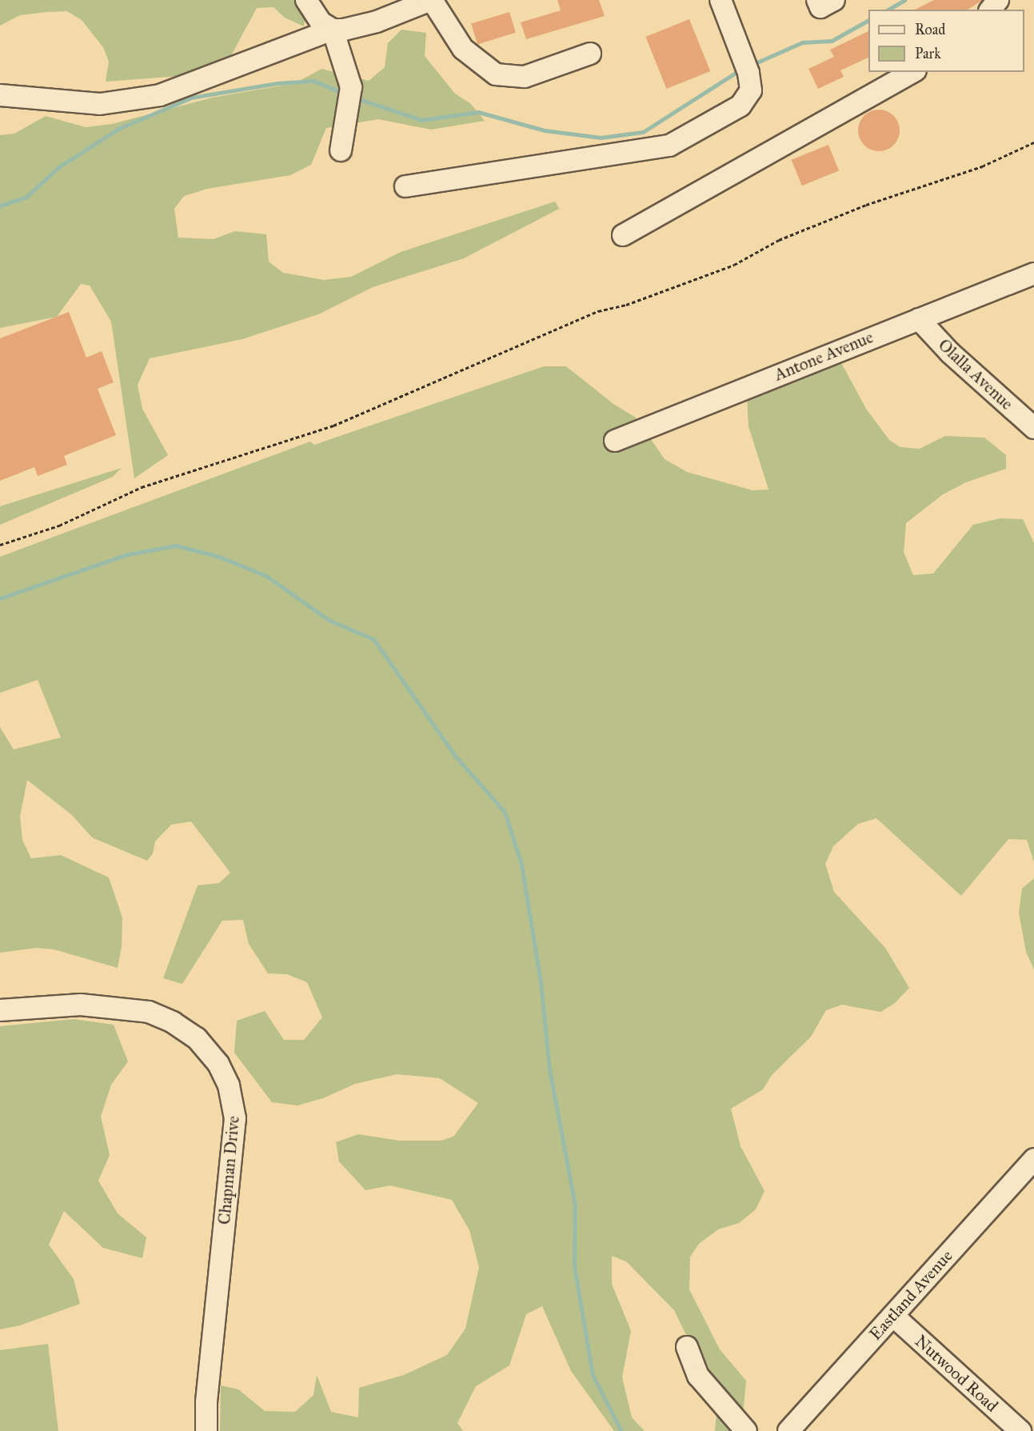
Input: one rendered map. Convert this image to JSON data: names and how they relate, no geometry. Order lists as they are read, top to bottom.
{
  "streets": {
    "street": [
      "Antone Avenue",
      "Olalla Avenue",
      "Chapman Drive",
      "Eastland Avenue",
      "Nutwood Road"
    ]
  },
  "crossings": [
    ["Antone Avenue", "Olalla Avenue"],
    ["Eastland Avenue", "Nutwood Road"]
  ],
  "legend": ["Road", "Park"]
}
